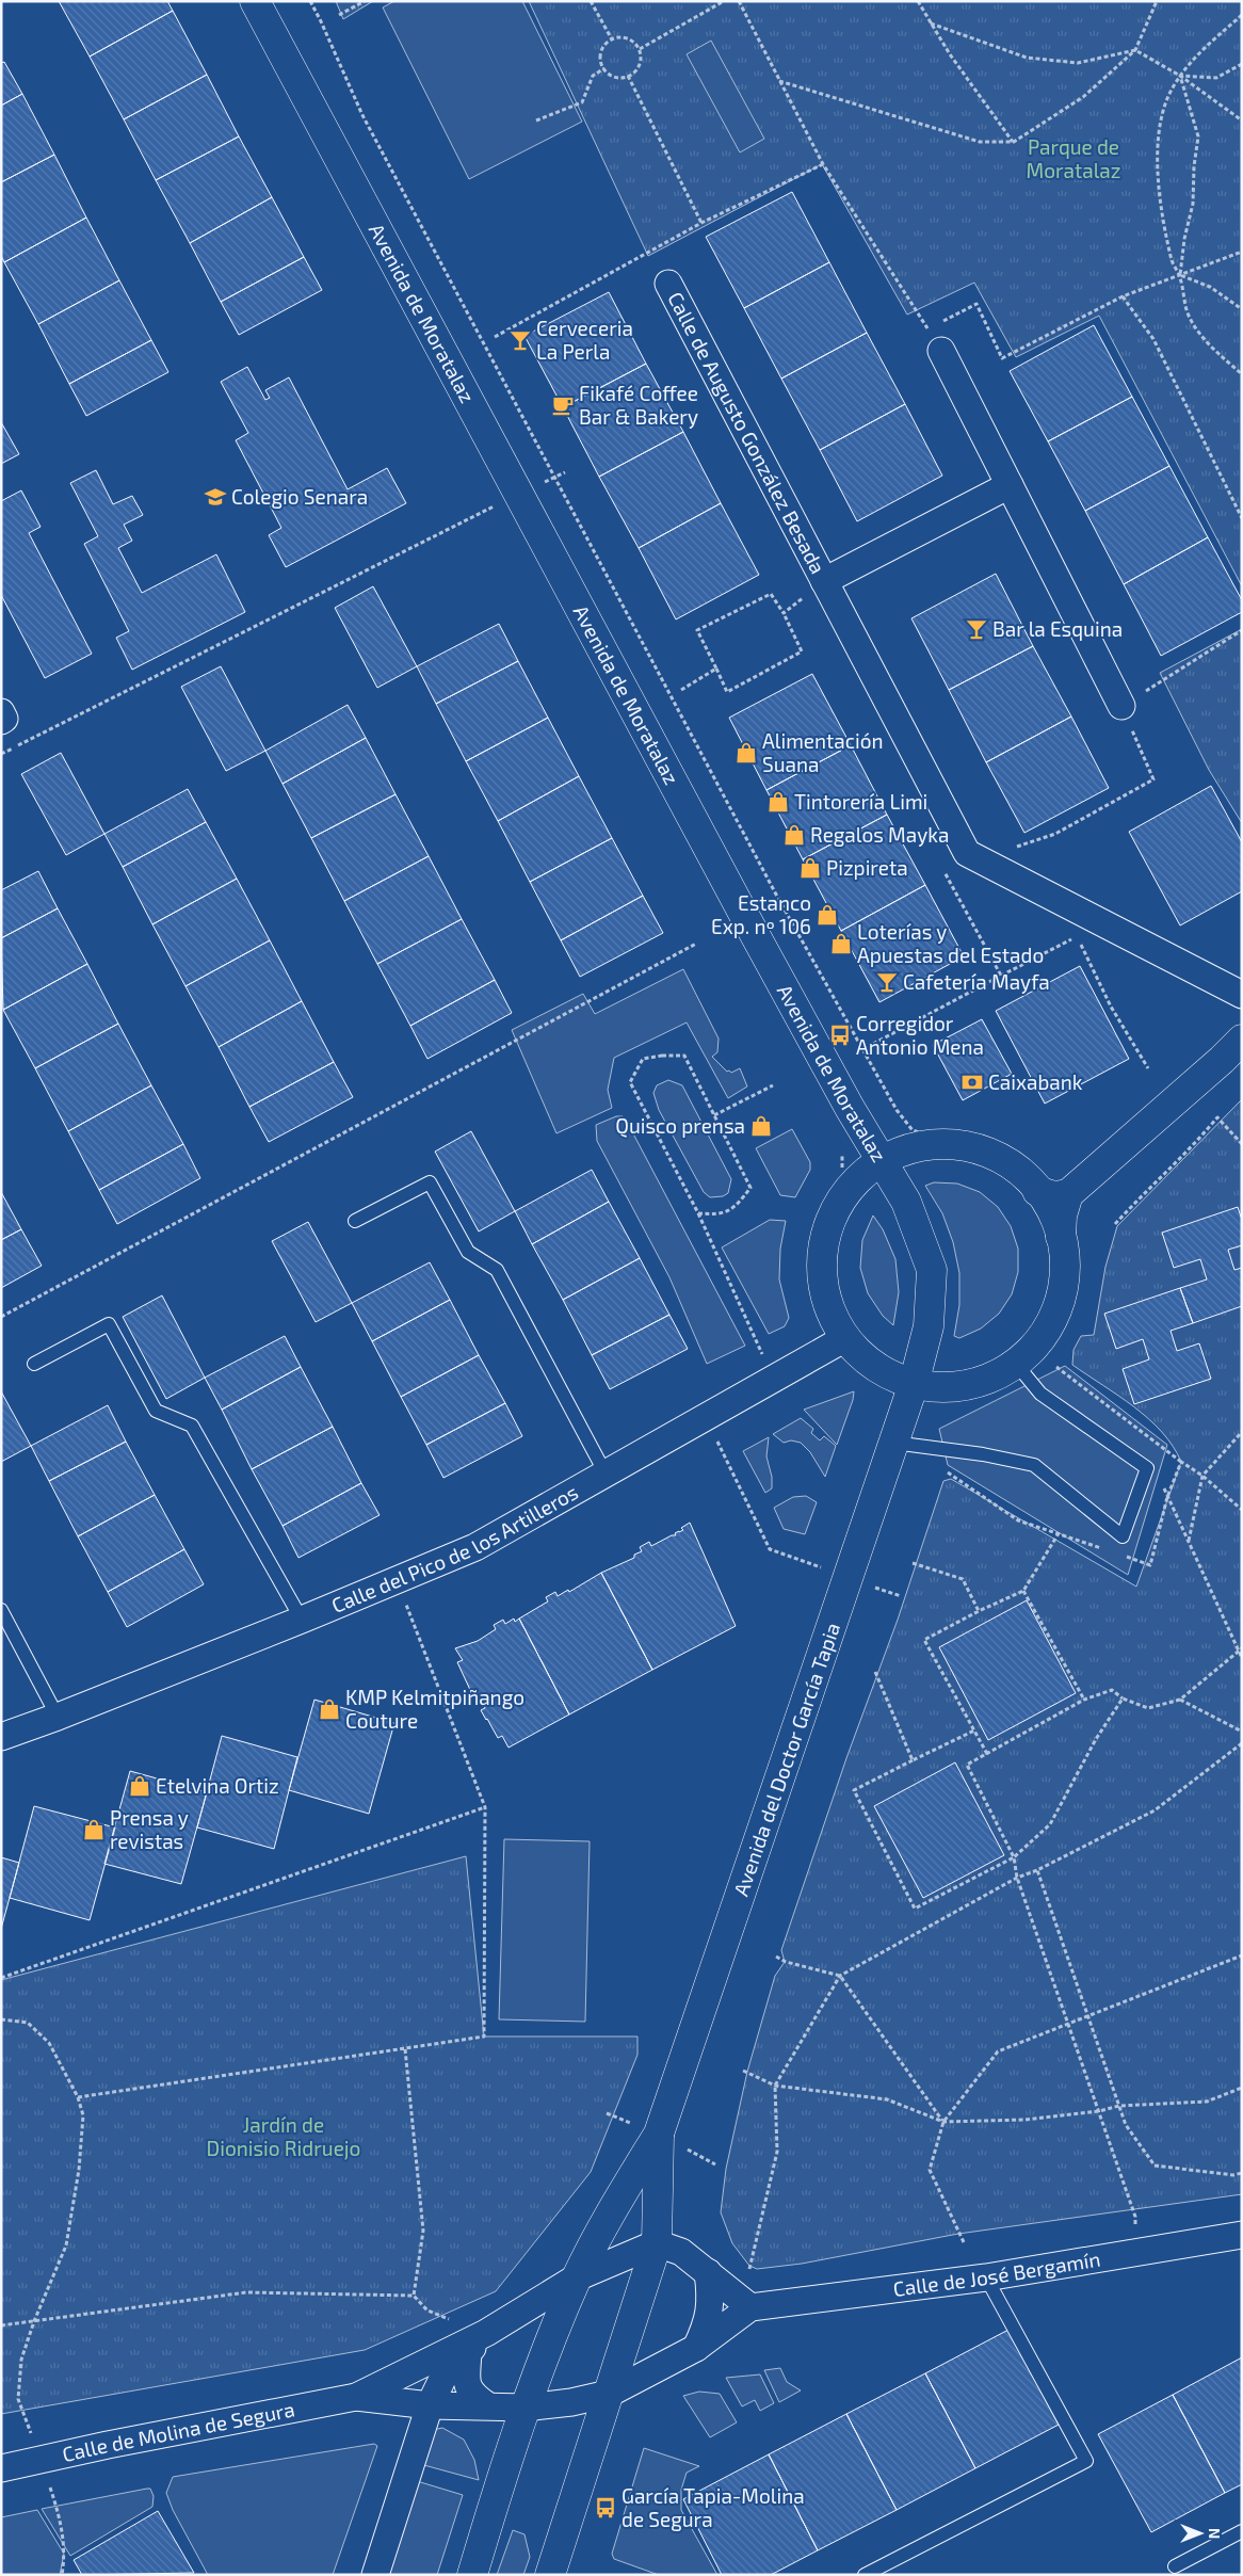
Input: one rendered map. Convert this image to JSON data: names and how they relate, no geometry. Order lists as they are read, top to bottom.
{
  "streets": {
    "main road": ["Avenida de Moratalaz", "Avenida del Doctor García Tapia"],
    "street": [
      "Calle de Augusto González Besada",
      "Calle del Pico de los Artilleros",
      "Calle de José Bergamín",
      "Calle de Molina de Segura"
    ]
  },
  "crossings": [
    ["Avenida de Moratalaz", "Avenida del Doctor García Tapia"],
    ["Avenida del Doctor García Tapia", "Calle de José Bergamín"],
    ["Avenida del Doctor García Tapia", "Calle de Molina de Segura"]
  ],
  "parks": ["Parque de Moratalaz", "Jardín de Dionisio Ridruejo"],
  "places": {
    "bar": ["Cerveceria La Perla", "Bar la Esquina", "Cafetería Mayfa"],
    "cafe": ["Fikafé Coffee Bar & Bakery"],
    "school or university": ["Colegio Senara"],
    "shop": [
      "Alimentación Suana",
      "Tintorería Limi",
      "Regalos Mayka",
      "Pizpireta",
      "Estanco Exp. nº 106",
      "Loterías y Apuestas del Estado",
      "Quisco prensa",
      "KMP Kelmitpiñango Couture",
      "Etelvina Ortiz",
      "Prensa y revistas"
    ],
    "bus stop": ["Corregidor Antonio Mena", "García Tapia-Molina de Segura"],
    "bank": ["Caixabank"]
  },
  "north": "right"
}
